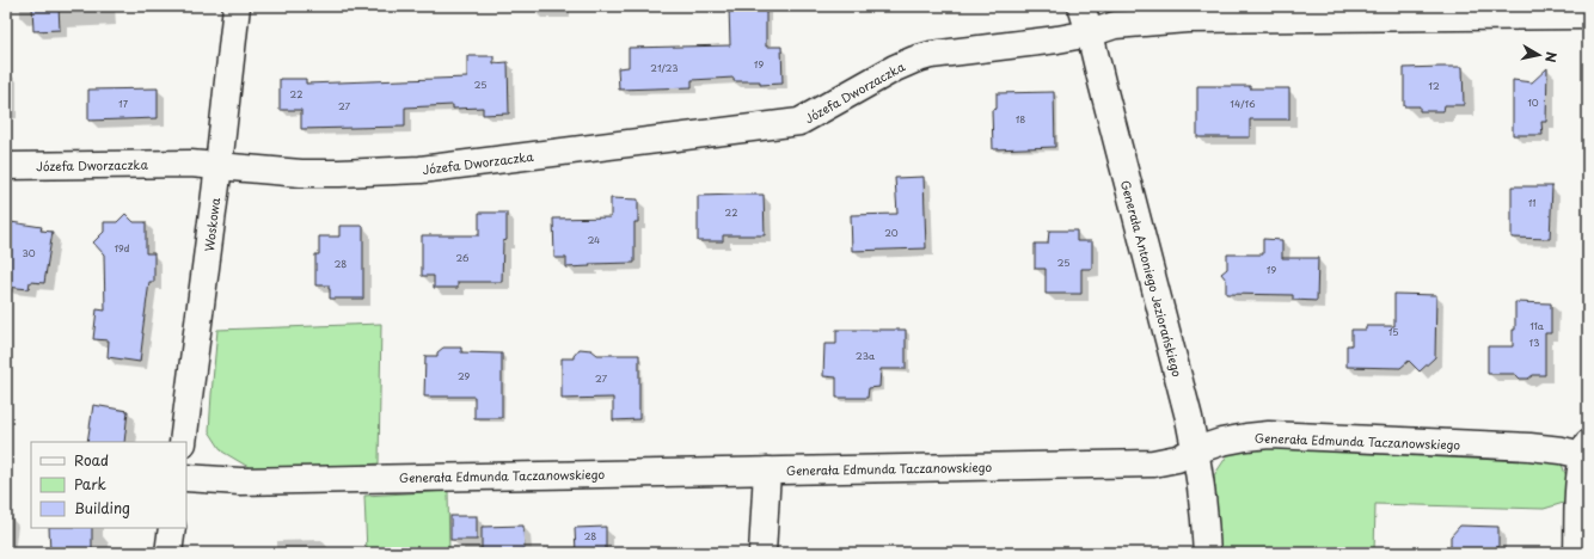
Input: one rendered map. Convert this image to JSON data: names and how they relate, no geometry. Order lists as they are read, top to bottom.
{
  "streets": {
    "street": [
      "Józefa Dworzaczka",
      "Woskowa",
      "Generała Antoniego Jeziorańskiego",
      "Generała Edmunda Taczanowskiego"
    ]
  },
  "crossings": [
    ["Józefa Dworzaczka", "Woskowa"],
    ["Józefa Dworzaczka", "Generała Antoniego Jeziorańskiego"],
    ["Generała Antoniego Jeziorańskiego", "Generała Edmunda Taczanowskiego"]
  ],
  "house_numbers": [
    "19",
    "21/23",
    "25",
    "12",
    "22",
    "10",
    "17",
    "14/16",
    "27",
    "18",
    "11",
    "22",
    "20",
    "24",
    "19d",
    "30",
    "26",
    "25",
    "28",
    "19",
    "11a",
    "15",
    "13",
    "23a",
    "29",
    "27",
    "28"
  ],
  "legend": ["Road", "Park", "Building"],
  "north": "right"
}
